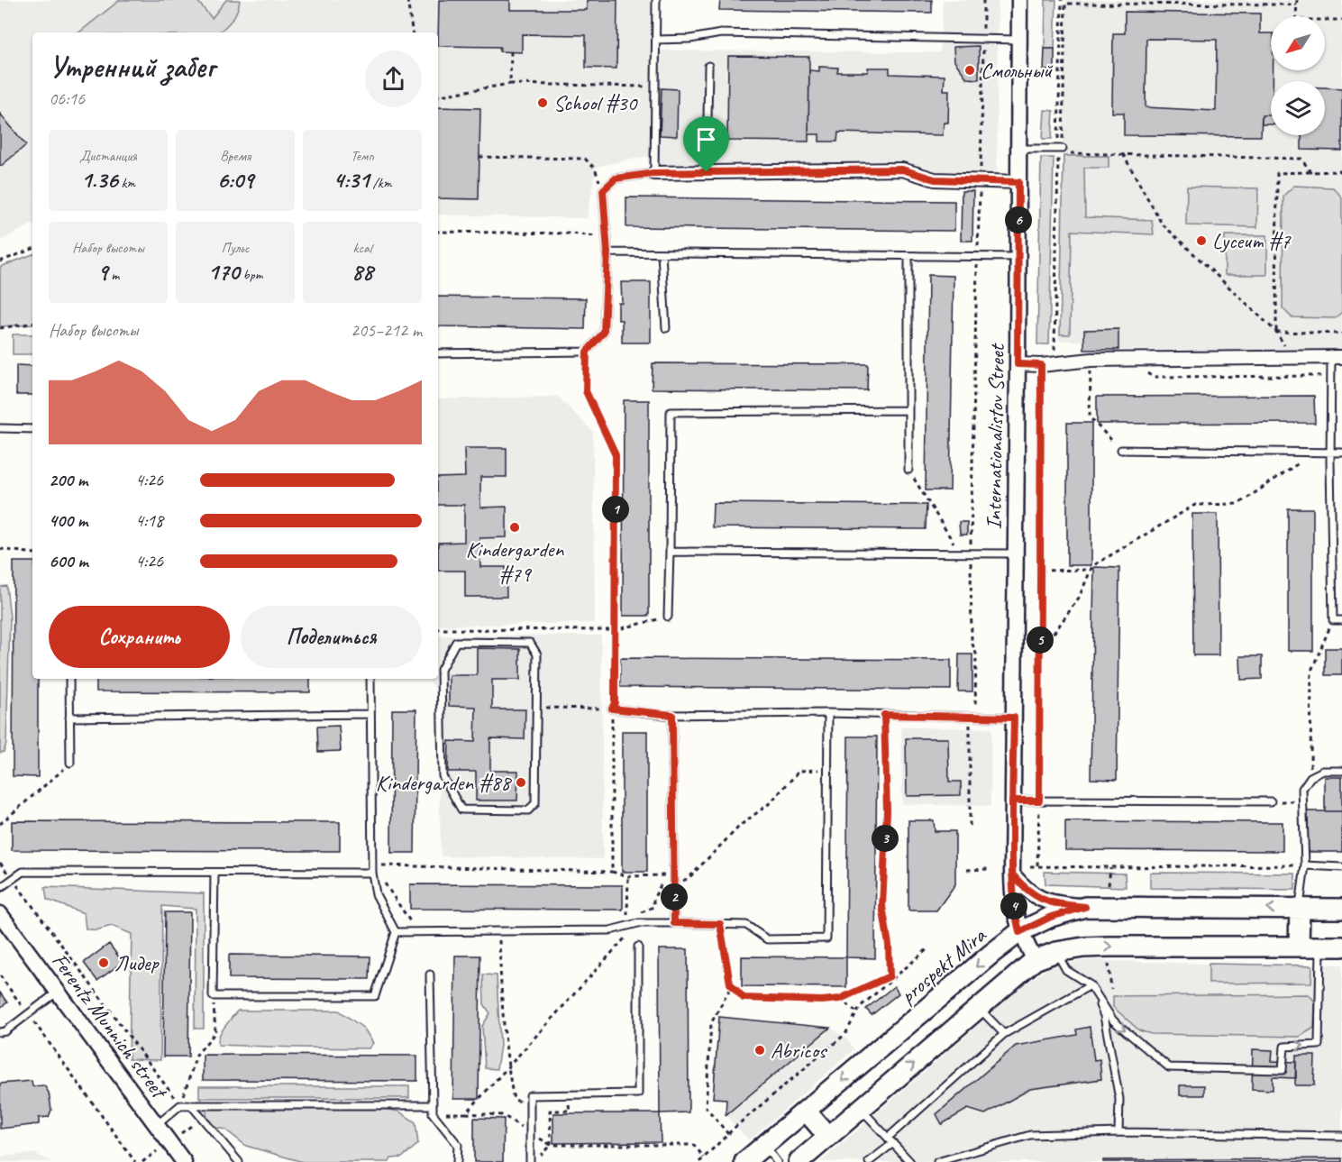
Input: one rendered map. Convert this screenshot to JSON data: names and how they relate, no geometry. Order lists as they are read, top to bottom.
{
  "streets": {
    "main road": ["prospekt Mira"],
    "street": ["Internationalistov Street", "Ferentz Munnich street"]
  },
  "crossings": [
    ["Internationalistov Street", "prospekt Mira"]
  ],
  "places": [
    "Смольный",
    "School #30",
    "Lyceum #7",
    "Kindergarden #79",
    "Kindergarden #88",
    "Лидер",
    "Abricos"
  ],
  "north": "bottom left",
  "page": {
    "heading": ["Утренний забег", "06:16"],
    "stats": [
      ["Дистанция", "1.36 km"],
      ["Время", "6:09"],
      ["Темп", "4:31 /km"],
      ["Набор высоты", "9 m"],
      ["Пульс", "170 bpm"],
      ["kcal", "88"]
    ],
    "pins": [
      "6",
      "1",
      "5",
      "3",
      "2",
      "4"
    ],
    "chart": ["Набор высоты", "205–212 m"],
    "list": [
      {
        "name": "200 m",
        "note": "4:26"
      },
      {
        "name": "400 m",
        "note": "4:18"
      },
      {
        "name": "600 m",
        "note": "4:26"
      }
    ],
    "buttons": ["Сохранить", "Поделиться"]
  }
}
